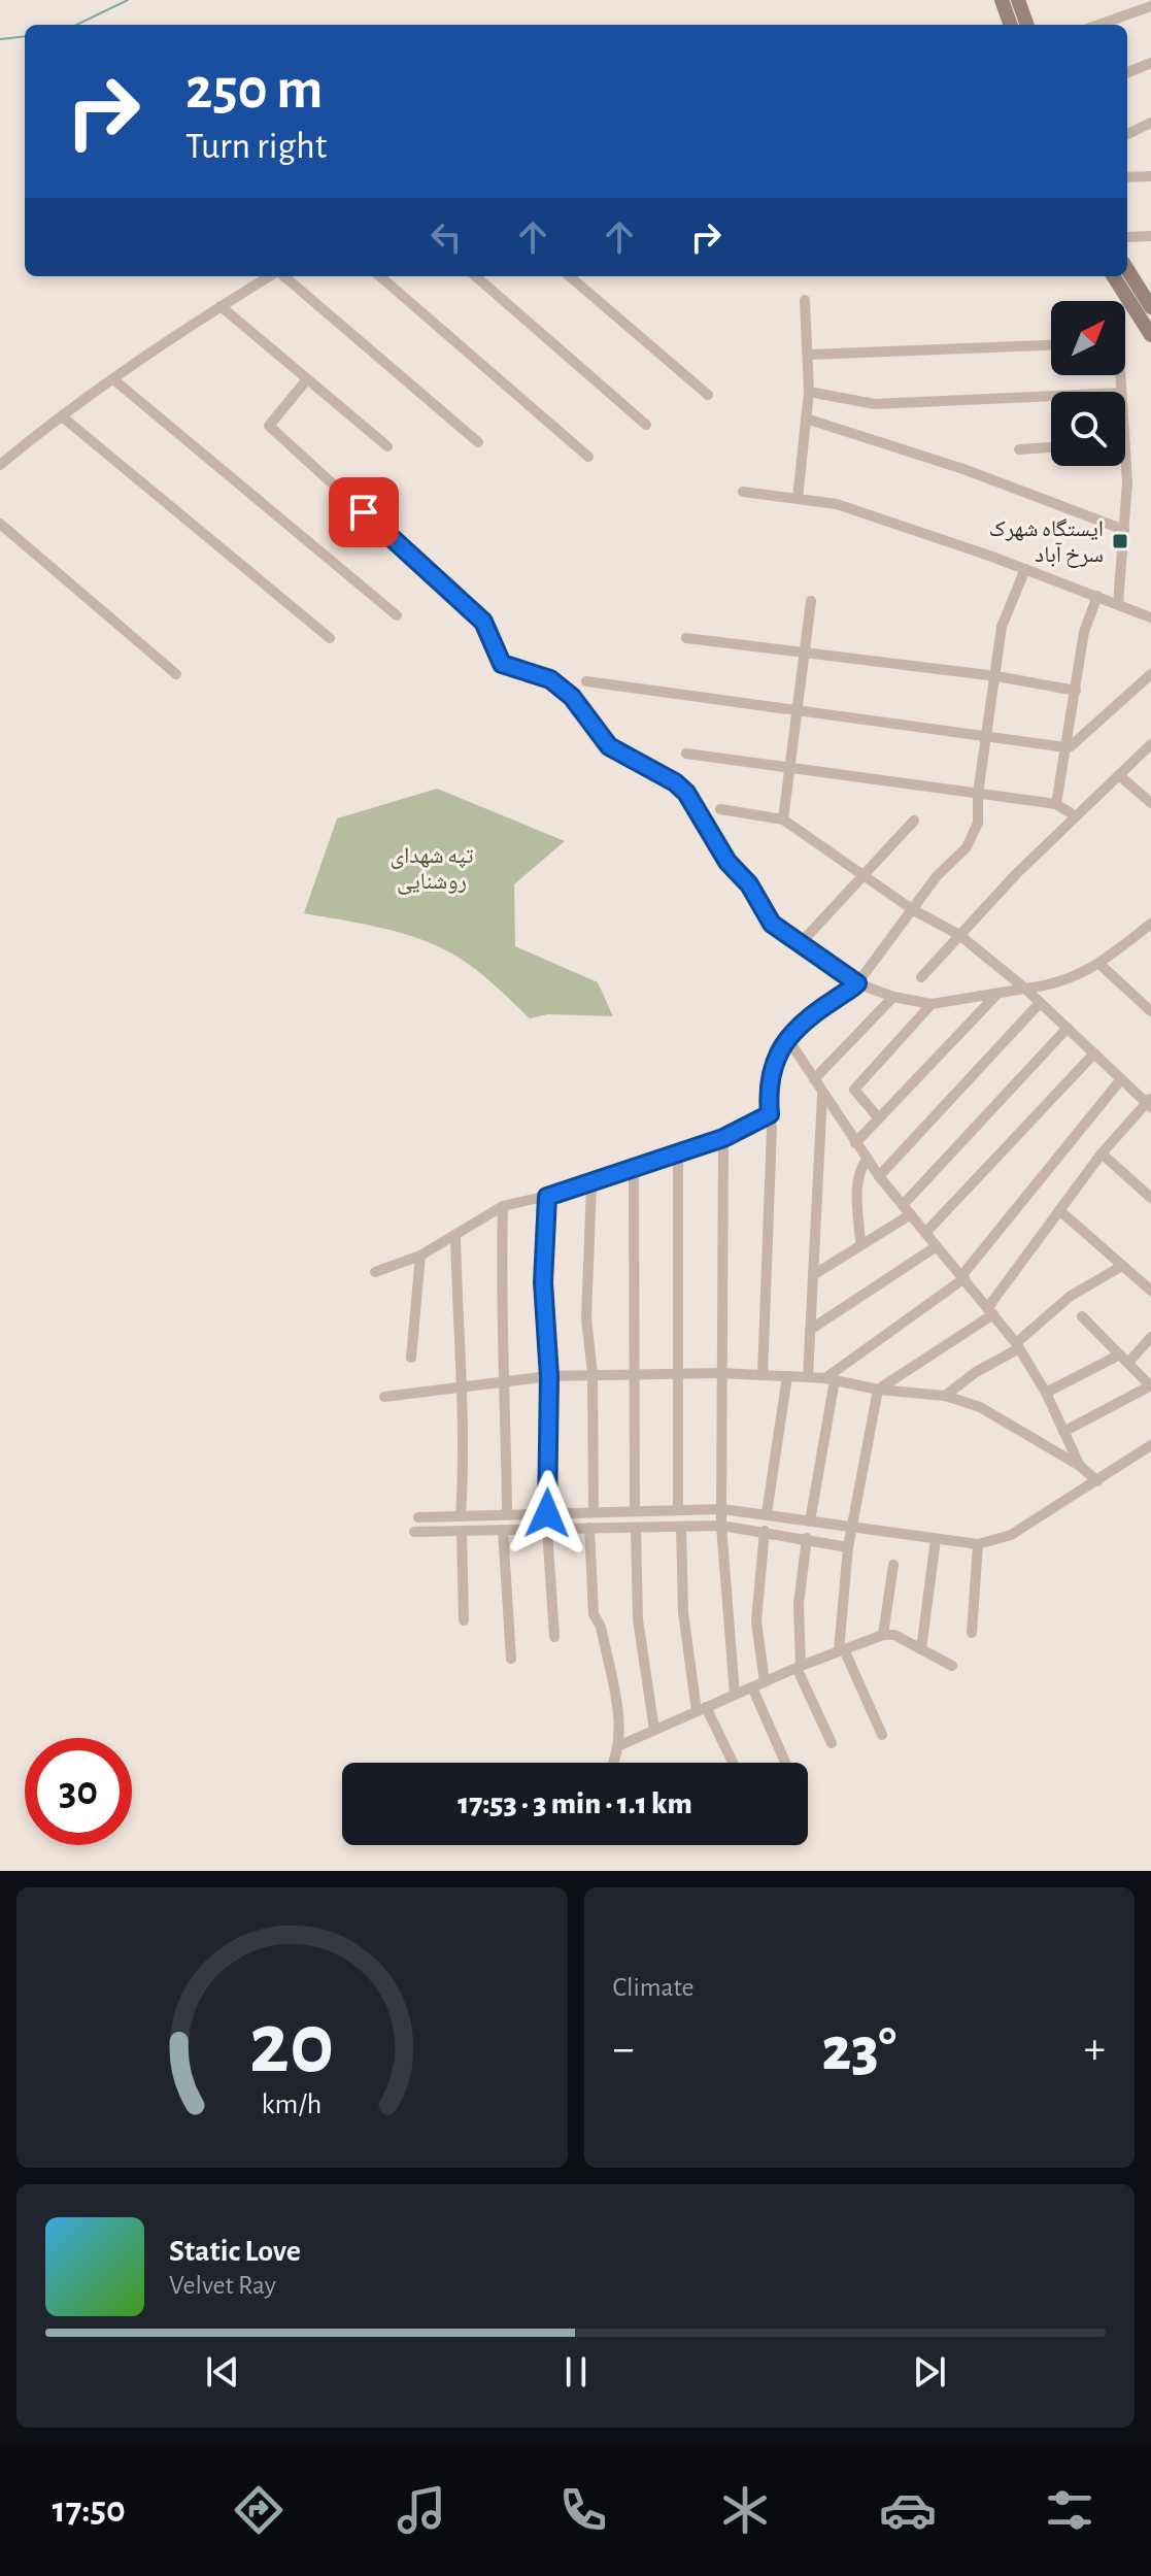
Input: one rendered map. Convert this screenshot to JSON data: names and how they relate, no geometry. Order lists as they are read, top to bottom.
{
  "parks": ["تپه شهدای روشنایی"],
  "places": {
    "transit": ["ایستگاه شهرک سرخ آباد"]
  },
  "north": "top right",
  "page": {
    "turn": ["250 m", "Turn right"],
    "limit": "30",
    "trip": "17:53 · 3 min · 1.1 km",
    "tile": "Climate",
    "heat": ["−", "23°", "+"],
    "song": ["Static Love", "Velvet Ray"],
    "tabs": "17:50",
    "gauge": ["20", "km/h"]
  }
}
